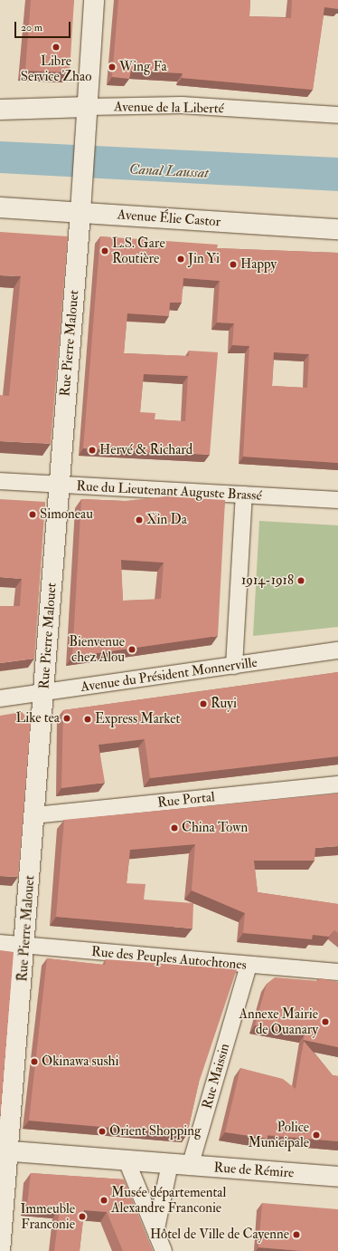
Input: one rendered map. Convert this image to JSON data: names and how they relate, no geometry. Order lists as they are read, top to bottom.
{
  "streets": {
    "street": [
      "Avenue de la Liberté",
      "Avenue Élie Castor",
      "Rue Pierre Malouet",
      "Rue du Lieutenant Auguste Brassé",
      "Avenue du Président Monnerville",
      "Rue Portal",
      "Rue des Peuples Autochtones",
      "Rue Maissin",
      "Rue de Rémire"
    ]
  },
  "crossings": [
    ["Avenue de la Liberté", "Rue Pierre Malouet"],
    ["Avenue Élie Castor", "Rue Pierre Malouet"],
    ["Rue Pierre Malouet", "Rue du Lieutenant Auguste Brassé"],
    ["Rue Pierre Malouet", "Avenue du Président Monnerville"],
    ["Rue Pierre Malouet", "Rue Portal"],
    ["Rue Pierre Malouet", "Rue des Peuples Autochtones"],
    ["Rue Pierre Malouet", "Rue de Rémire"],
    ["Rue des Peuples Autochtones", "Rue Maissin"],
    ["Rue Maissin", "Rue de Rémire"]
  ],
  "water": ["Canal Laussat"],
  "places": [
    "Libre Service Zhao",
    "Wing Fa",
    "L.S. Gare Routière",
    "Jin Yi",
    "Happy",
    "Hervé & Richard",
    "Simoneau",
    "Xin Da",
    "1914-1918",
    "Bienvenue chez Alou",
    "Ruyi",
    "Like tea",
    "Express Market",
    "China Town",
    "Annexe Mairie de Ouanary",
    "Okinawa sushi",
    "Orient Shopping",
    "Police Municipale",
    "Musée départemental Alexandre Franconie",
    "Immeuble Franconie",
    "Hôtel de Ville de Cayenne"
  ],
  "scale_bar": "20 m"
}
